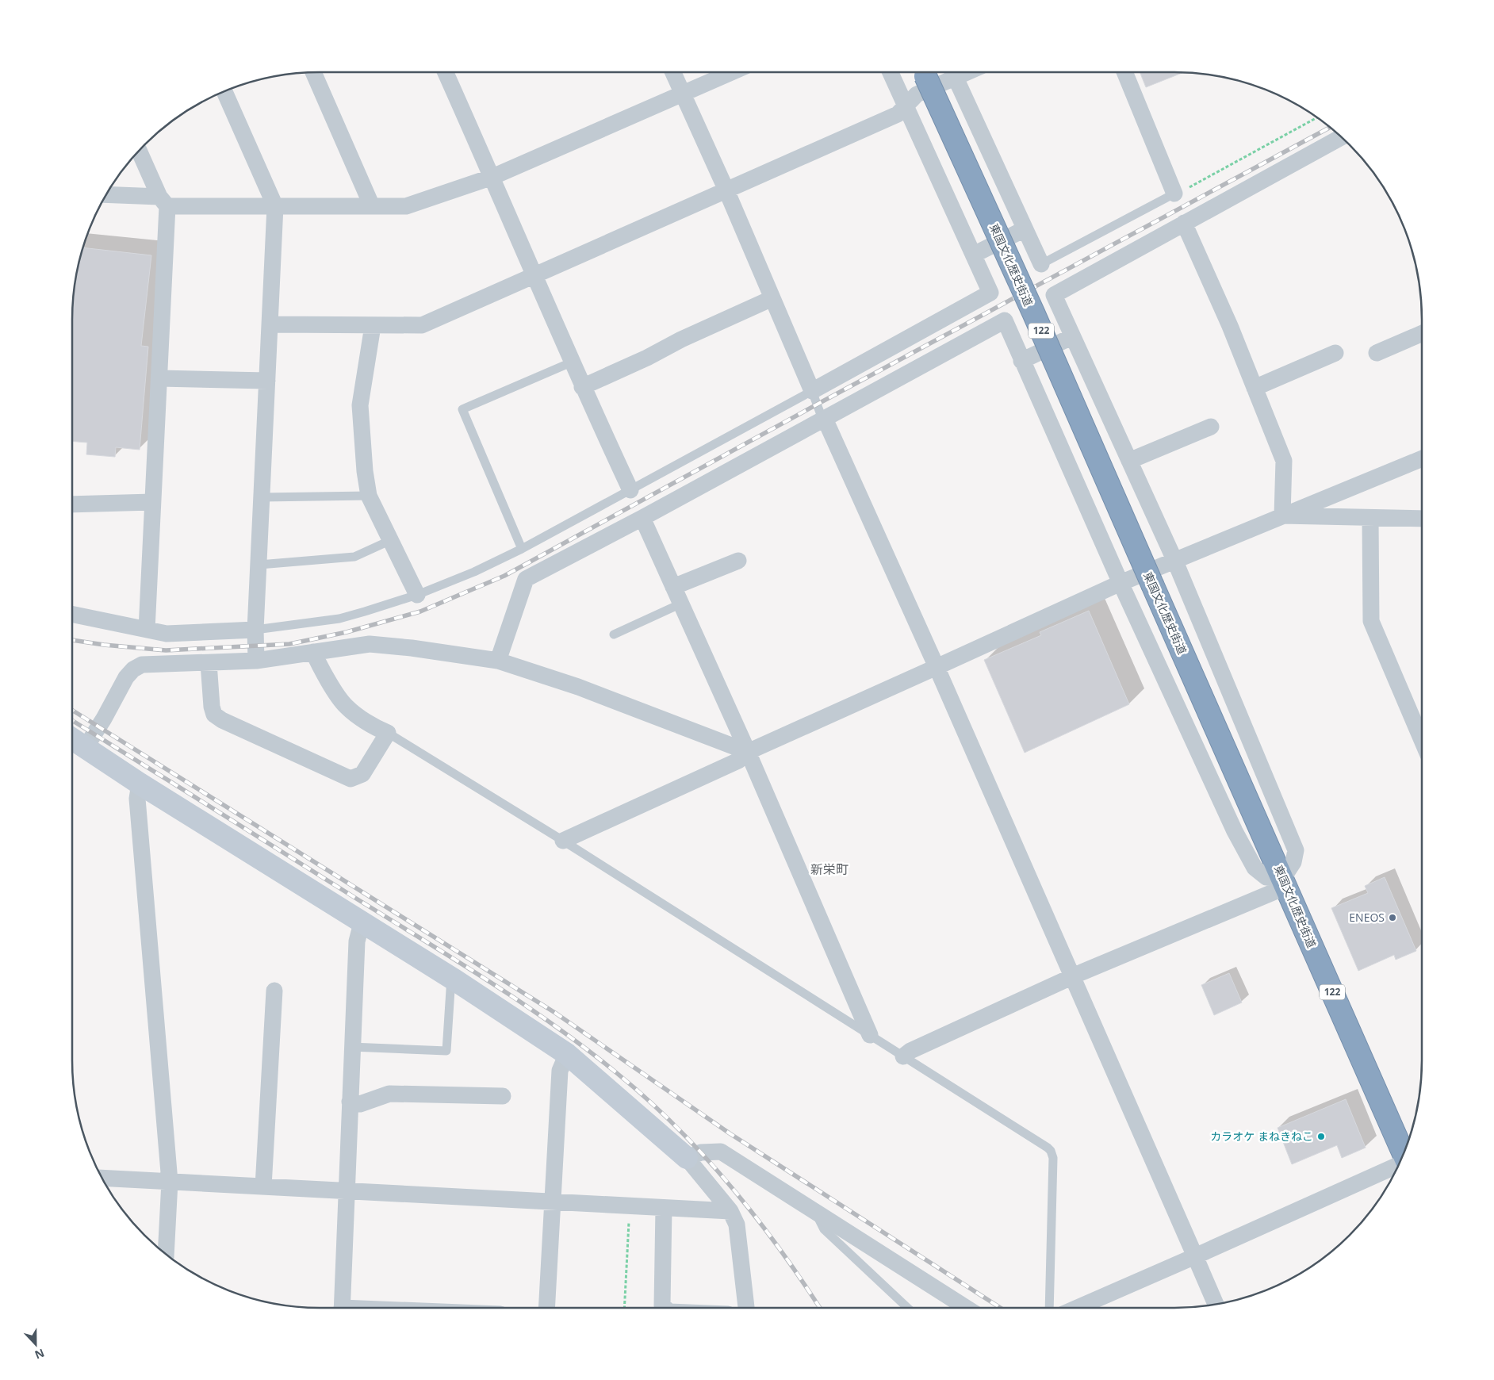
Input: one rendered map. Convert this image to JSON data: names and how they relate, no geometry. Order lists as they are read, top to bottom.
{
  "streets": {
    "highway": ["東国文化歴史街道", "122"]
  },
  "districts": ["新栄町"],
  "places": ["ENEOS", "カラオケ まねきねこ"],
  "north": "bottom"
}
